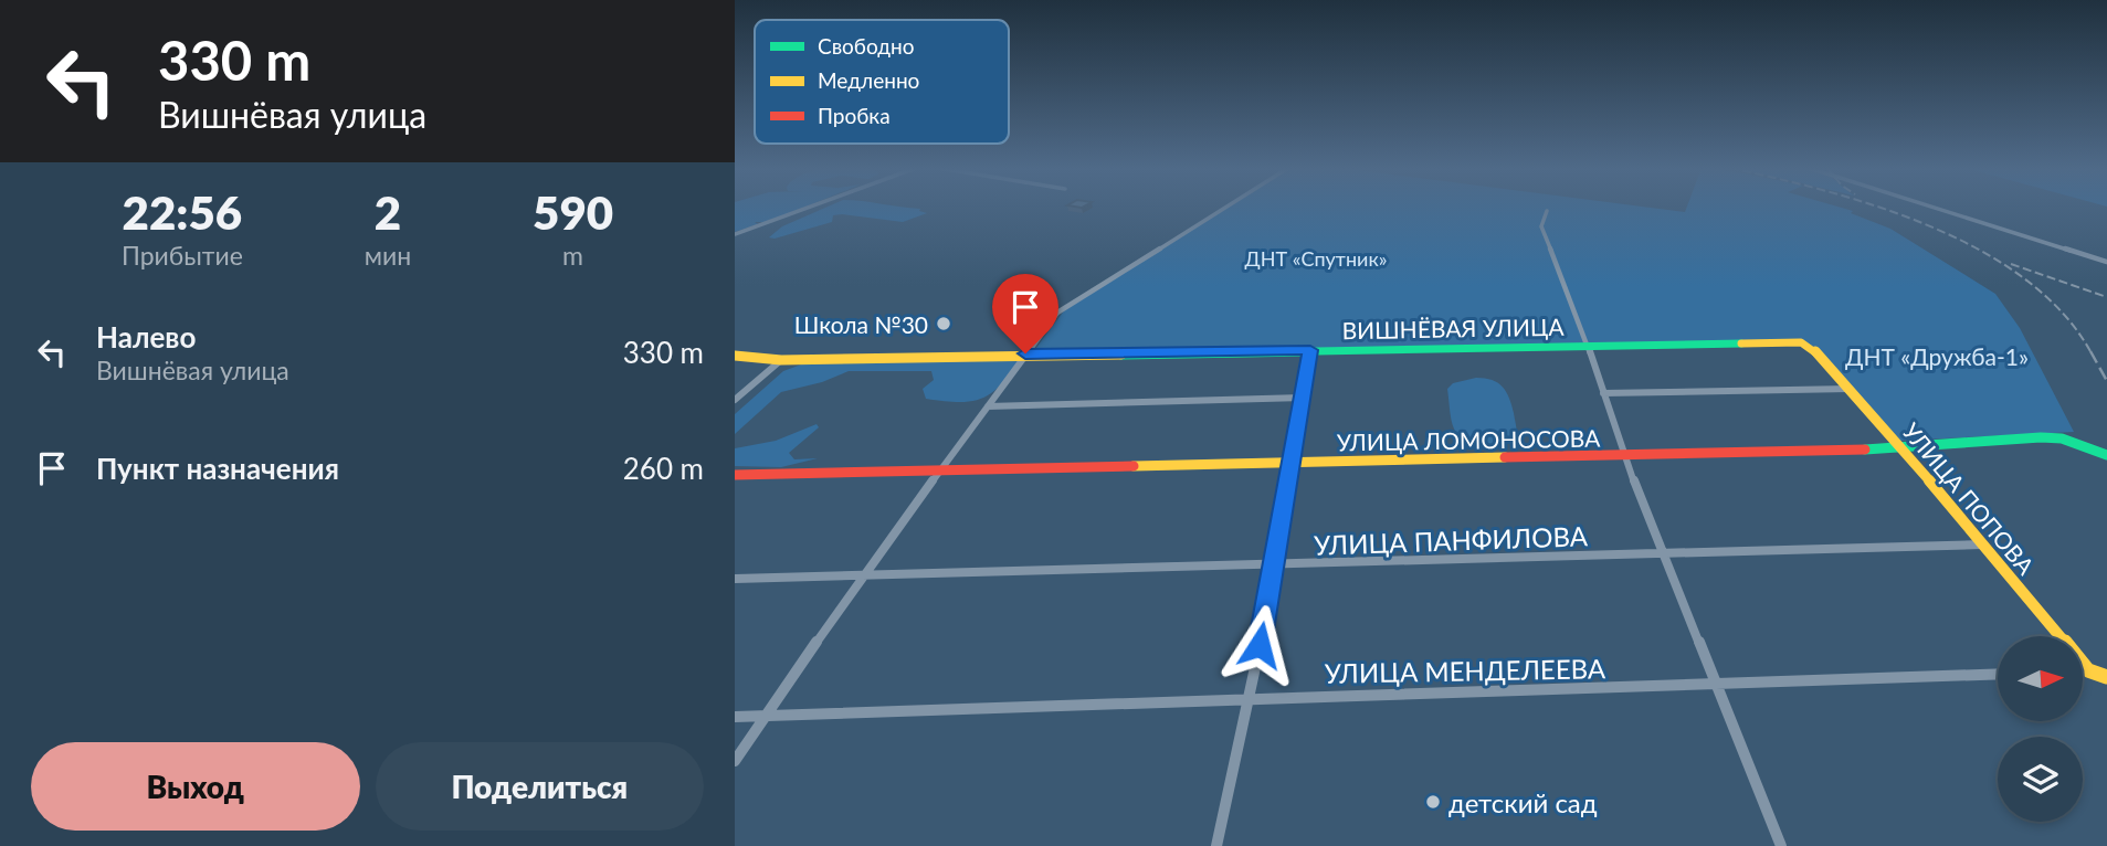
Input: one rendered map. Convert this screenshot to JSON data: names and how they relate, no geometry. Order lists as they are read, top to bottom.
{
  "streets": {
    "street": [
      "ВИШНЁВАЯ УЛИЦА",
      "УЛИЦА ЛОМОНОСОВА",
      "УЛИЦА ПОПОВА",
      "УЛИЦА ПАНФИЛОВА",
      "УЛИЦА МЕНДЕЛЕЕВА"
    ]
  },
  "crossings": [
    ["ВИШНЁВАЯ УЛИЦА", "УЛИЦА ПОПОВА"],
    ["УЛИЦА ЛОМОНОСОВА", "УЛИЦА ПОПОВА"],
    ["УЛИЦА ПОПОВА", "УЛИЦА ПАНФИЛОВА"]
  ],
  "parks": ["ДНТ «Спутник»", "ДНТ «Дружба-1»"],
  "places": ["Школа №30", "детский сад"],
  "legend": ["Свободно", "Медленно", "Пробка"],
  "north": "right",
  "page": {
    "turn": ["330 m", "Вишнёвая улица"],
    "eta": [
      "22:56",
      "Прибытие",
      "2",
      "мин",
      "590",
      "m"
    ],
    "list": [
      {
        "name": "Налево",
        "note": "Вишнёвая улица",
        "value": "330 m"
      },
      {
        "name": "Пункт назначения",
        "value": "260 m"
      }
    ],
    "buttons": ["Выход", "Поделиться"]
  }
}
